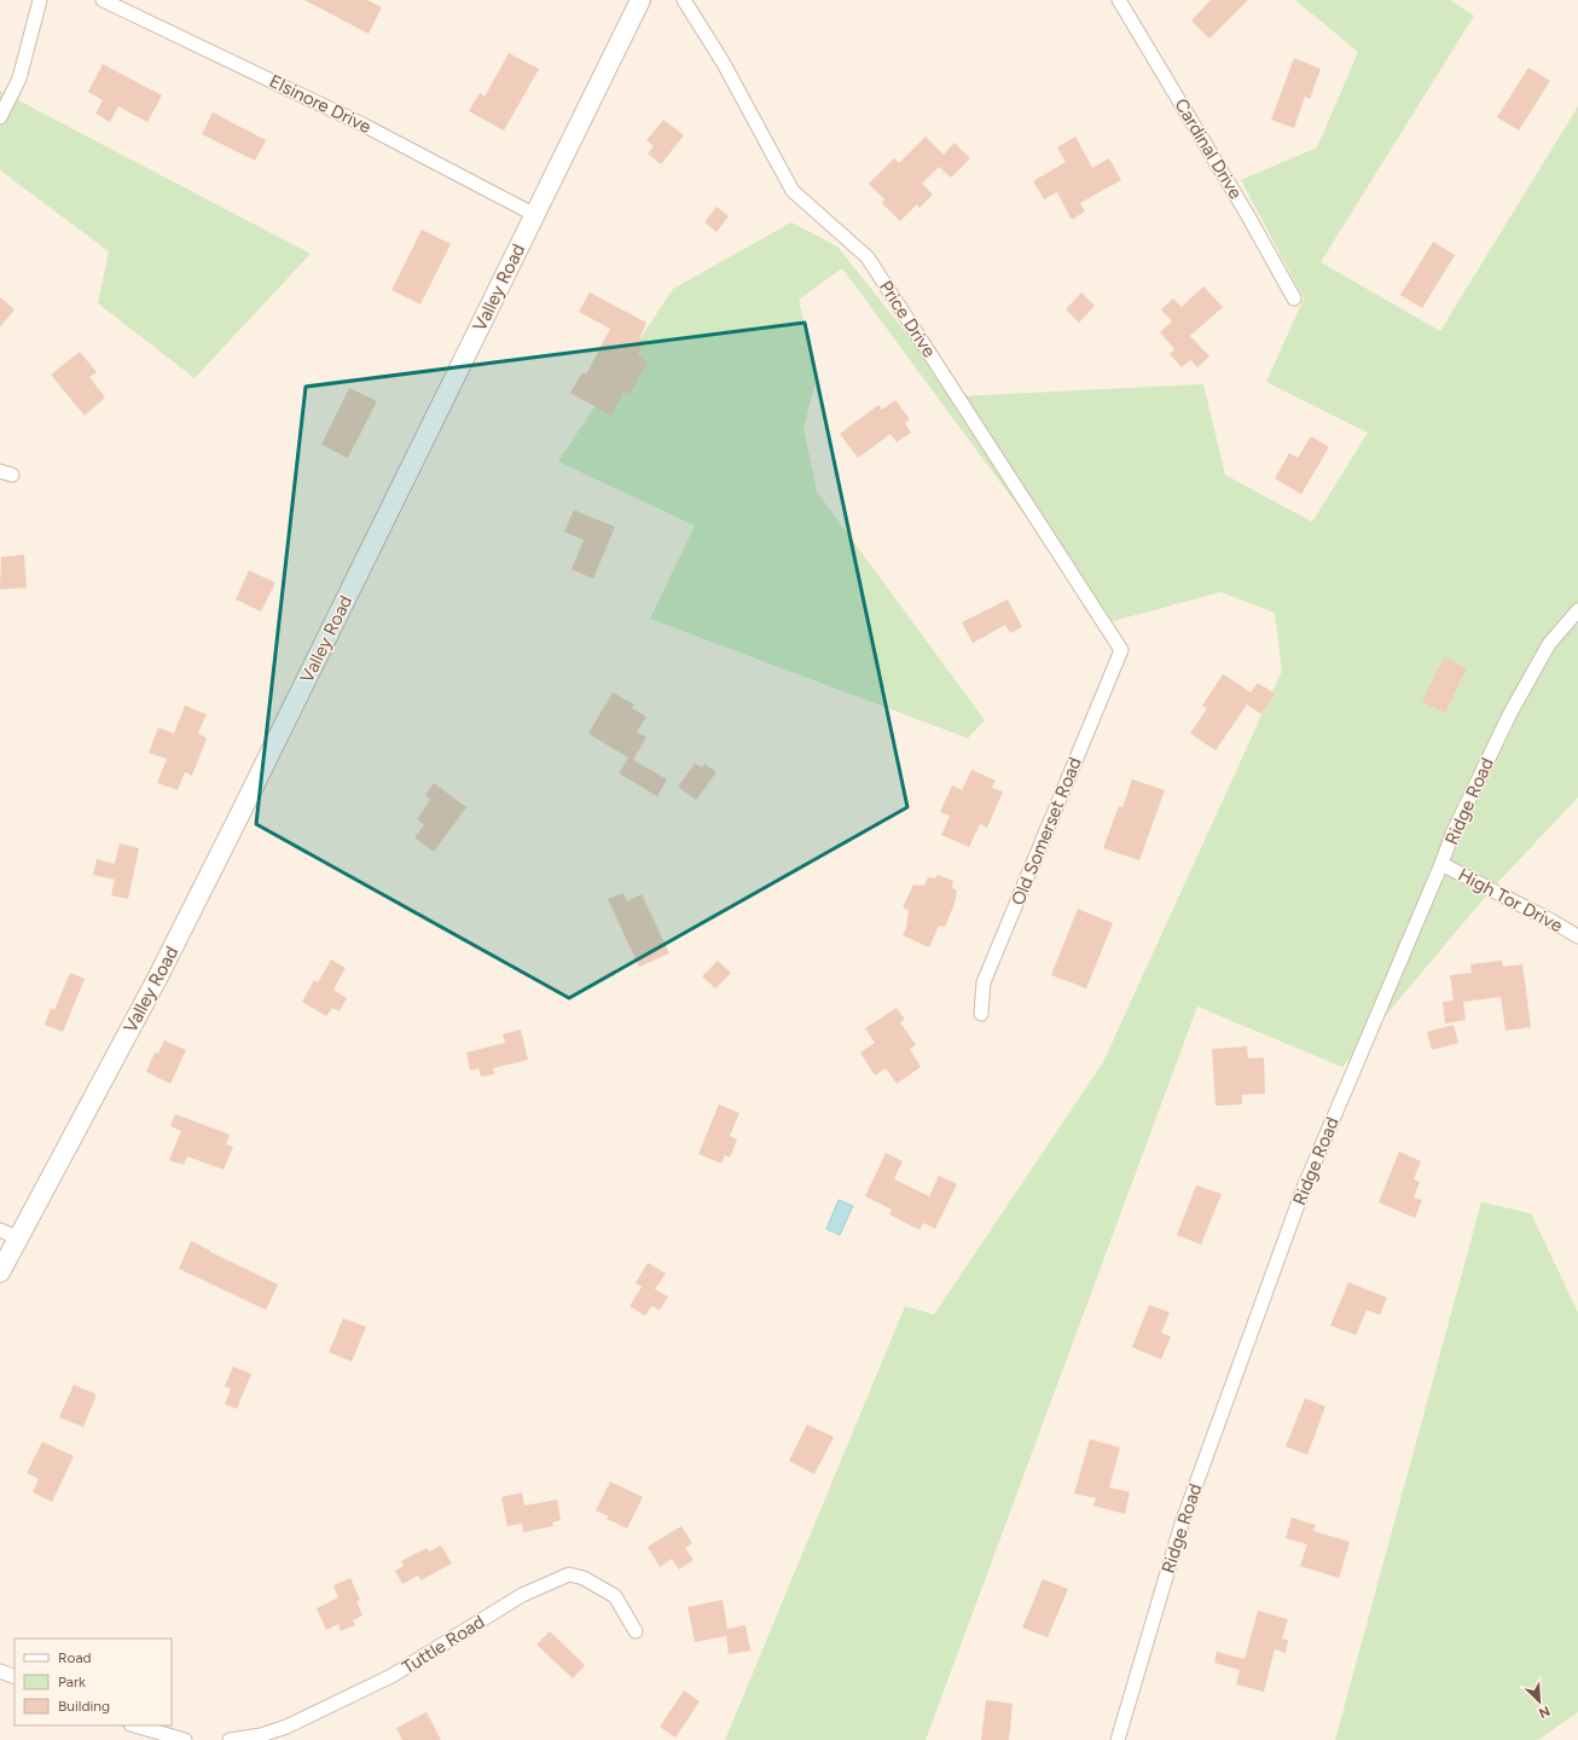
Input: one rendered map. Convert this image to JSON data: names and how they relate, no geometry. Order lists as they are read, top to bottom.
{
  "streets": {
    "main road": ["Valley Road"],
    "street": [
      "Elsinore Drive",
      "Cardinal Drive",
      "Price Drive",
      "Ridge Road",
      "Old Somerset Road",
      "High Tor Drive",
      "Tuttle Road"
    ]
  },
  "crossings": [
    ["Elsinore Drive", "Valley Road"],
    ["Price Drive", "Old Somerset Road"],
    ["Ridge Road", "High Tor Drive"]
  ],
  "legend": ["Road", "Park", "Building"],
  "north": "bottom right"
}
